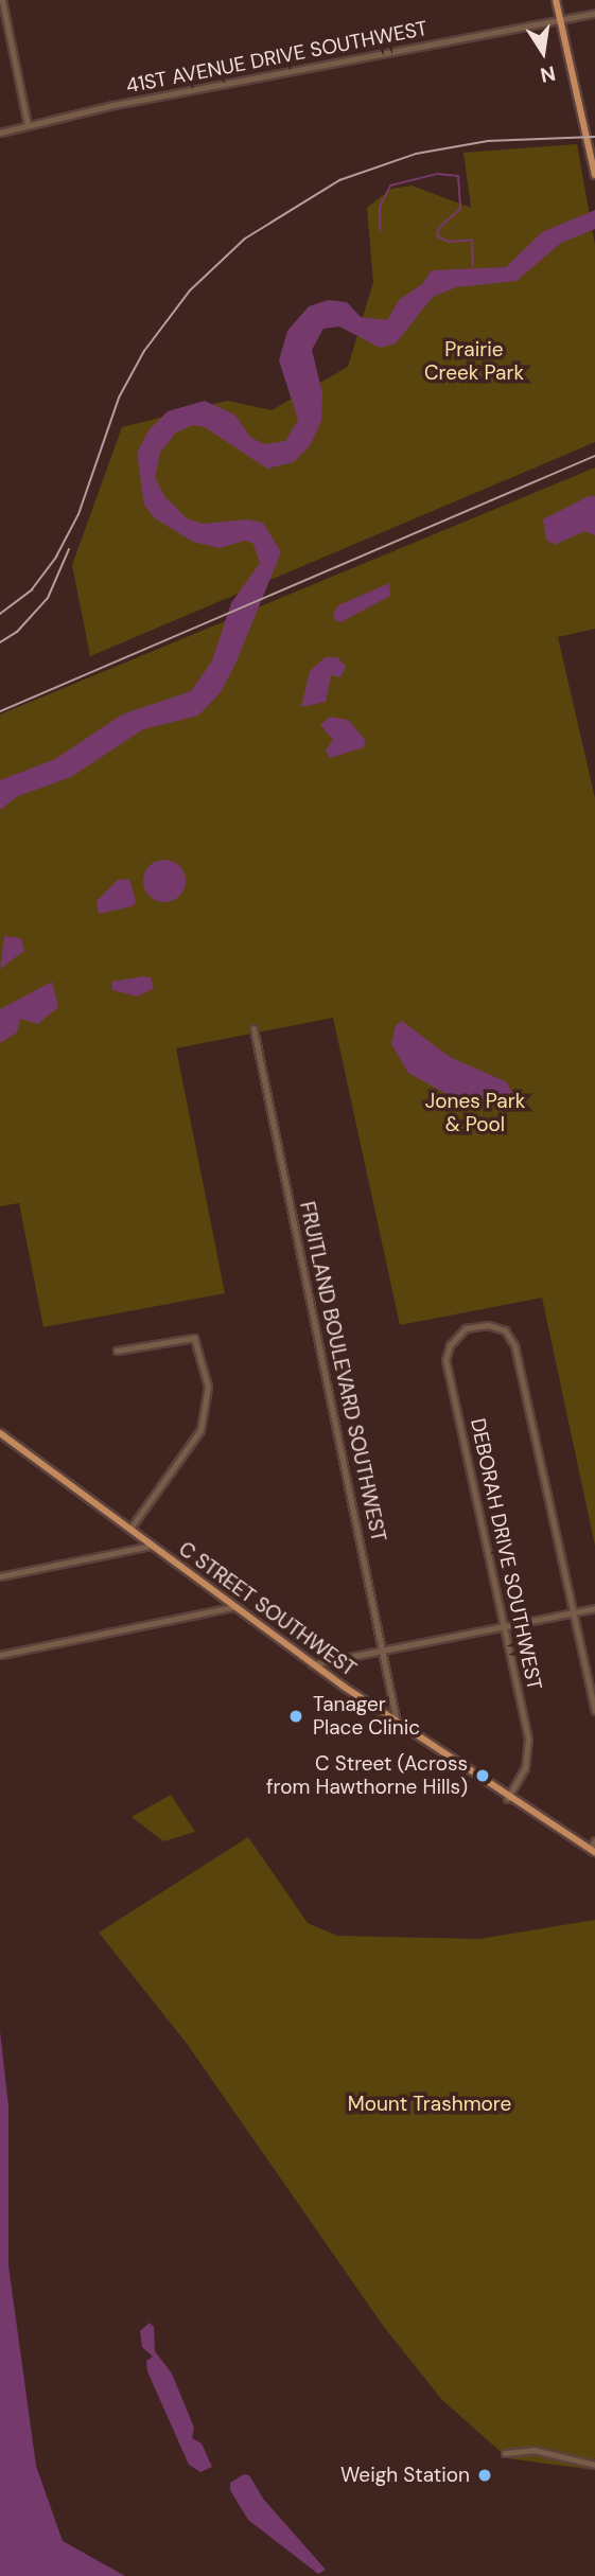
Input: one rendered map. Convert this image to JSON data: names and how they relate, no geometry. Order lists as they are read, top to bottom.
{
  "streets": {
    "main road": ["C STREET SOUTHWEST"],
    "street": ["41ST AVENUE DRIVE SOUTHWEST", "FRUITLAND BOULEVARD SOUTHWEST", "DEBORAH DRIVE SOUTHWEST"]
  },
  "crossings": [
    ["FRUITLAND BOULEVARD SOUTHWEST", "C STREET SOUTHWEST"],
    ["DEBORAH DRIVE SOUTHWEST", "C STREET SOUTHWEST"]
  ],
  "parks": ["Prairie Creek Park", "Jones Park & Pool", "Mount Trashmore"],
  "places": ["Tanager Place Clinic", "C Street (Across from Hawthorne Hills)", "Weigh Station"],
  "north": "bottom"
}
